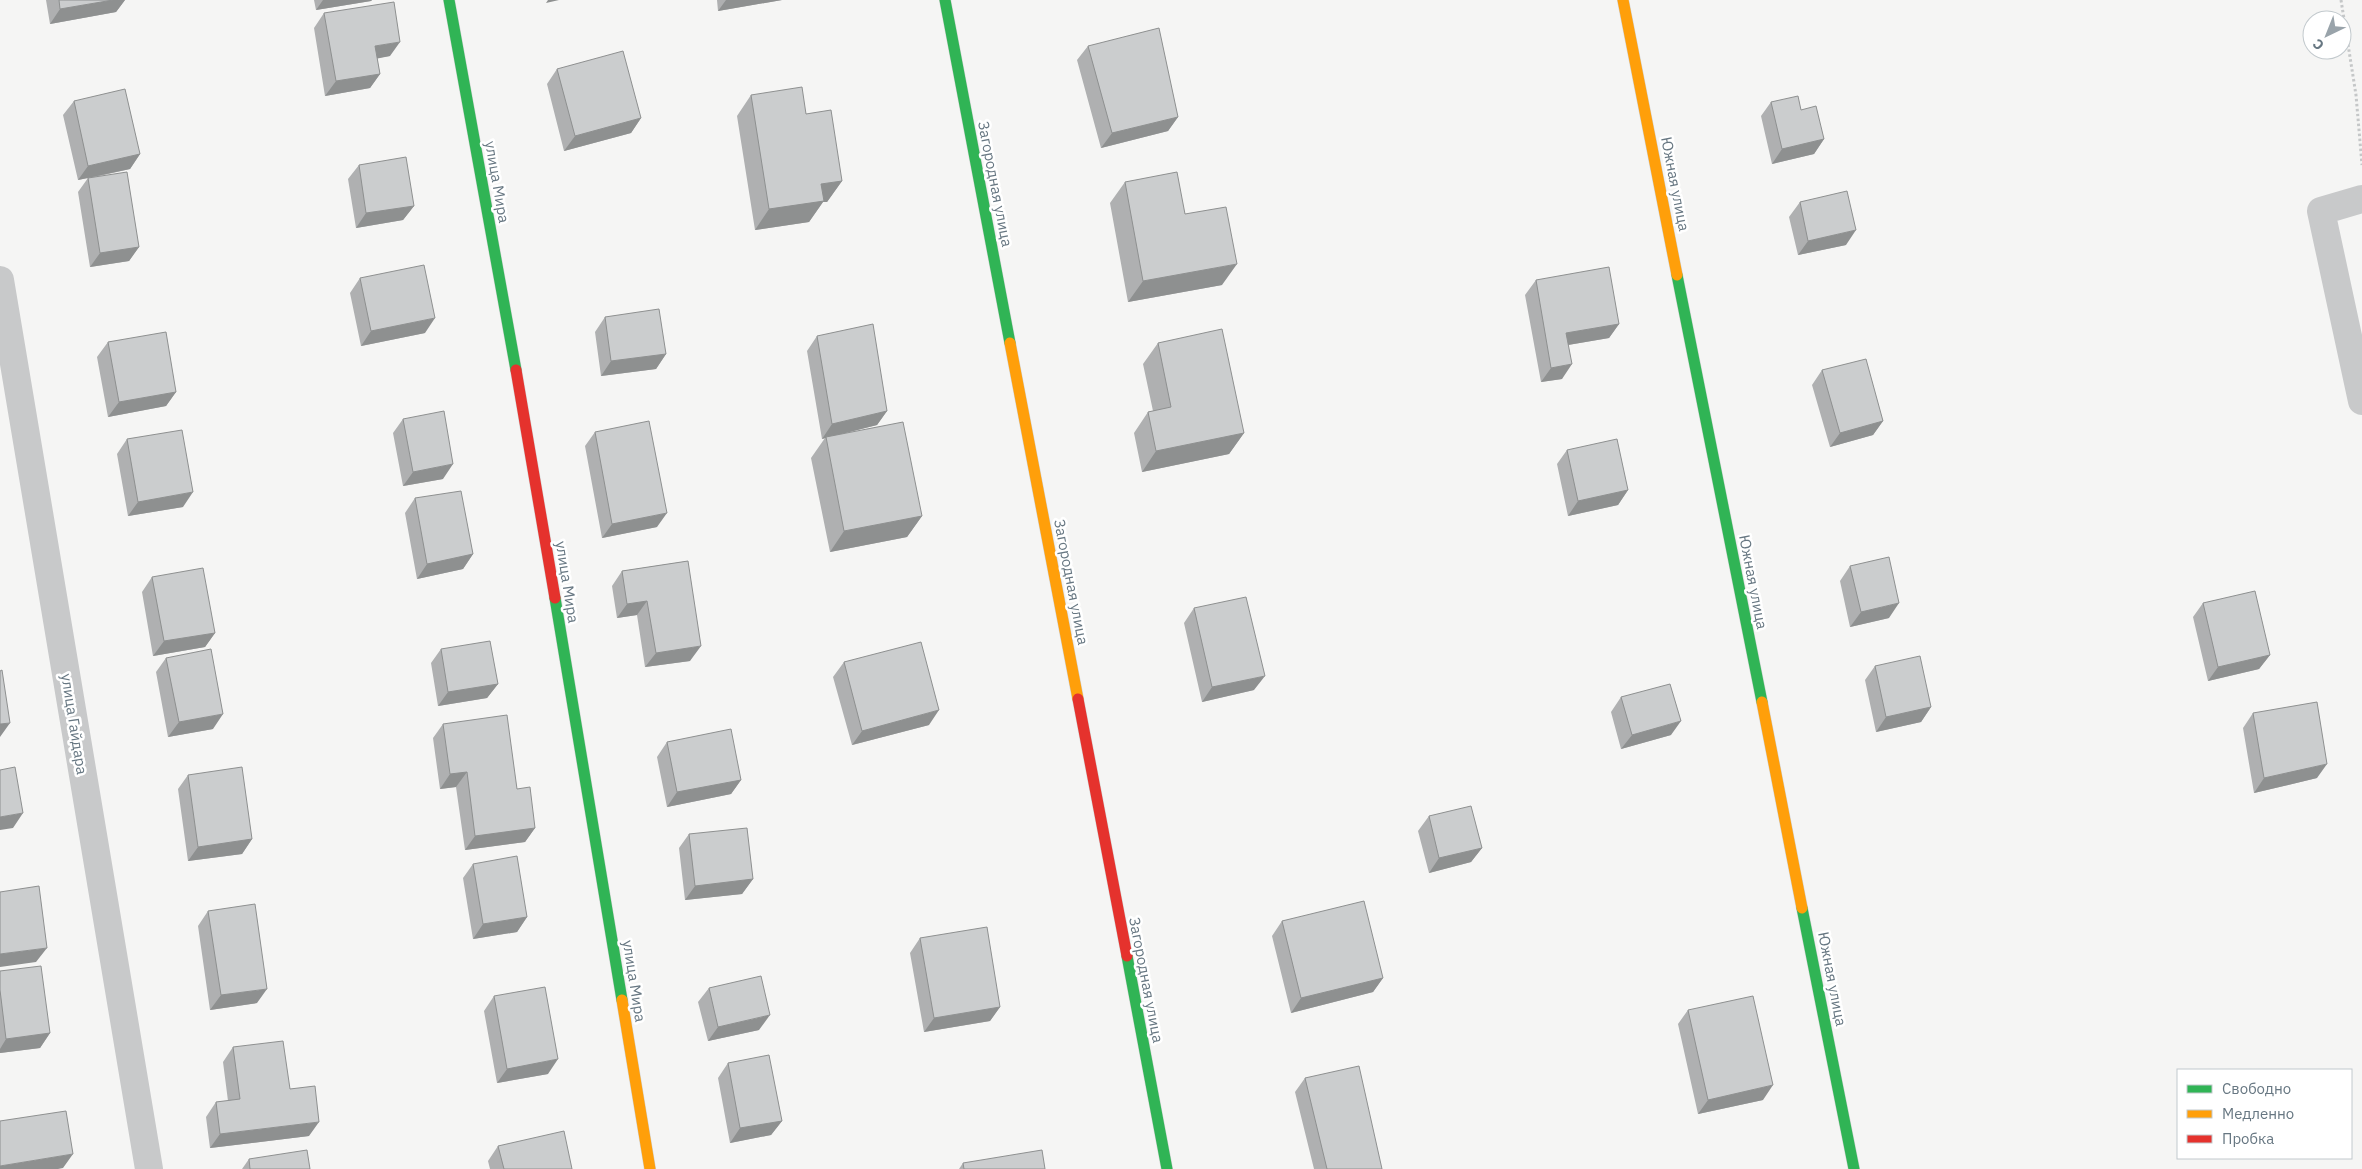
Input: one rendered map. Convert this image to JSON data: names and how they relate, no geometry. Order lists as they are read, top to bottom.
{
  "streets": {
    "street": [
      "улица Мира",
      "Загородная улица",
      "Южная улица",
      "улица Гайдара"
    ]
  },
  "legend": ["Свободно", "Медленно", "Пробка"],
  "north": "bottom left"
}
